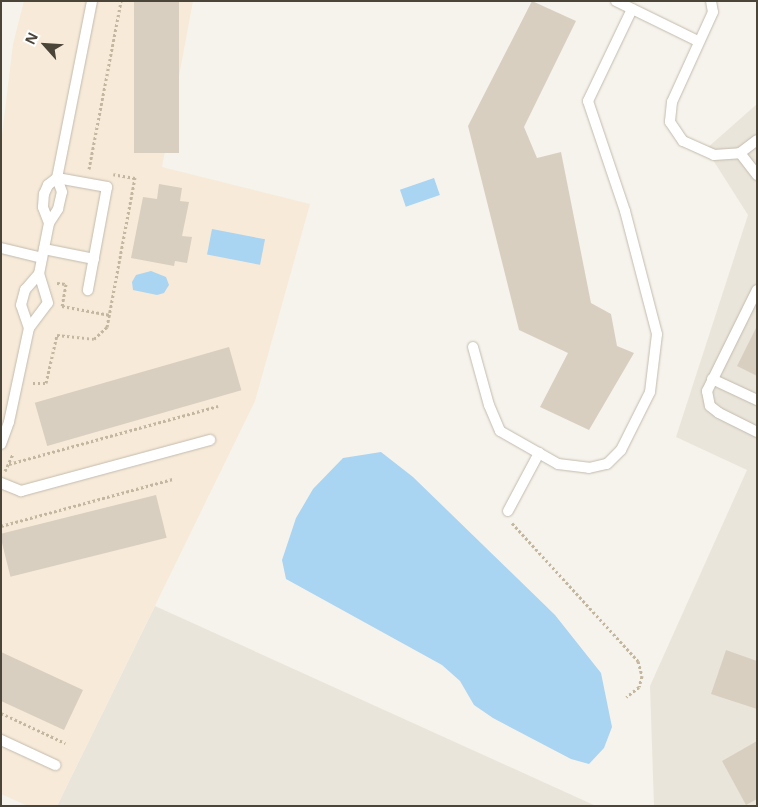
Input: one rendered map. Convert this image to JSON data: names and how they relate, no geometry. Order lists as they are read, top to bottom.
{
  "north": "top left"
}
